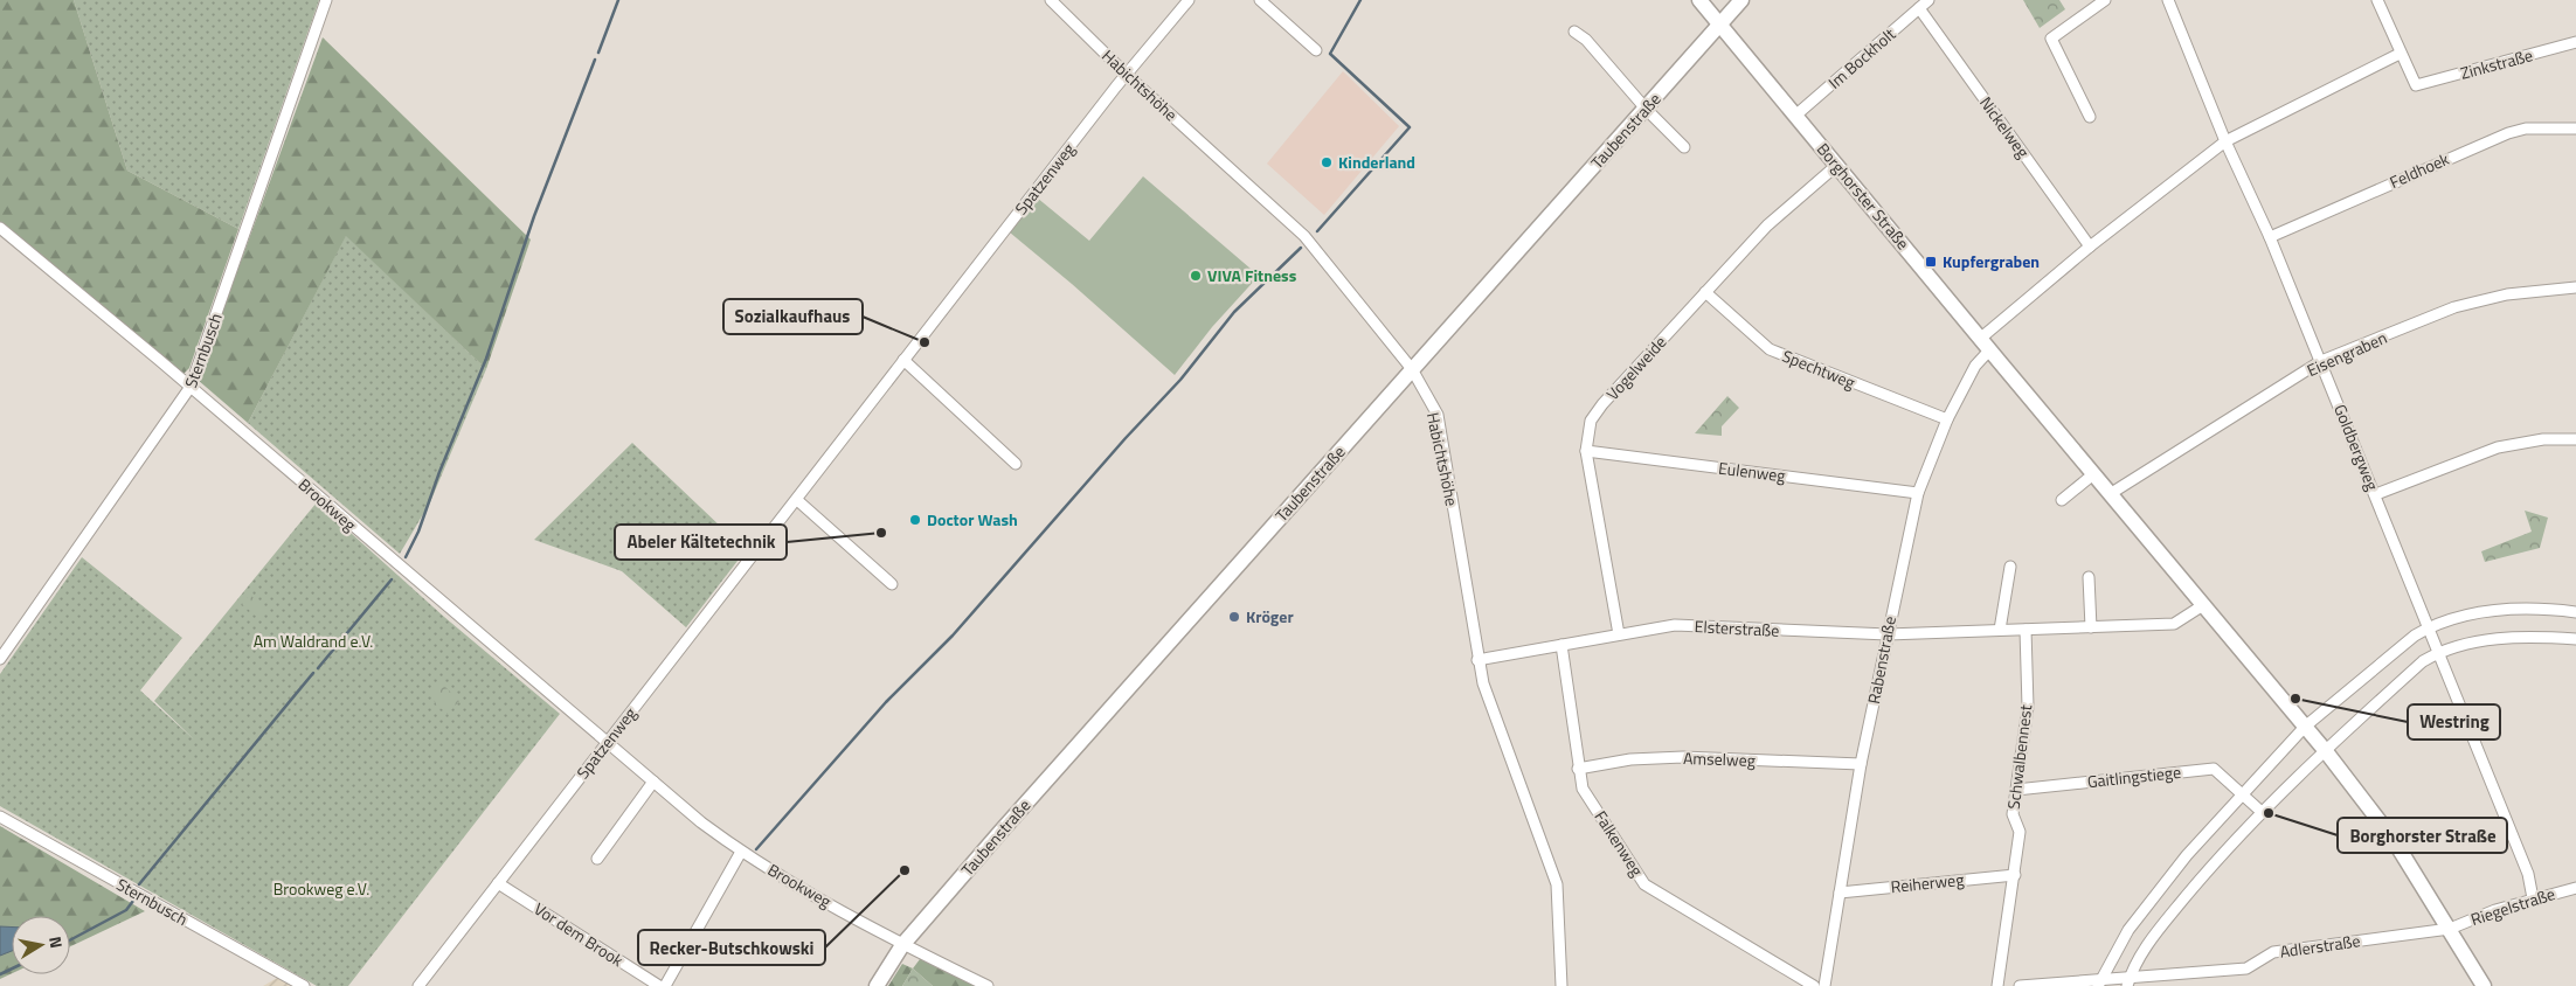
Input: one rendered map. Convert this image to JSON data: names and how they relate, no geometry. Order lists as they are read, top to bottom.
{
  "streets": {
    "street": [
      "Im Bockholt",
      "Zinkstraße",
      "Habichtshöhe",
      "Nickelweg",
      "Taubenstraße",
      "Feldhoek",
      "Spatzenweg",
      "Borghorster Straße",
      "Sternbusch",
      "Eisengraben",
      "Vogelweide",
      "Spechtweg",
      "Goldbergweg",
      "Eulenweg",
      "Brookweg",
      "Elsterstraße",
      "Rabenstraße",
      "Schwalbennest",
      "Amselweg",
      "Gaitlingstiege",
      "Falkenweg",
      "Reiherweg",
      "Riegelstraße",
      "Vor dem Brook",
      "Adlerstraße"
    ]
  },
  "crossings": [
    ["Im Bockholt", "Nickelweg"],
    ["Im Bockholt", "Borghorster Straße"],
    ["Habichtshöhe", "Taubenstraße"],
    ["Habichtshöhe", "Spatzenweg"],
    ["Habichtshöhe", "Elsterstraße"],
    ["Taubenstraße", "Borghorster Straße"],
    ["Taubenstraße", "Brookweg"],
    ["Feldhoek", "Goldbergweg"],
    ["Spatzenweg", "Brookweg"],
    ["Spatzenweg", "Vor dem Brook"],
    ["Borghorster Straße", "Eisengraben"],
    ["Borghorster Straße", "Vogelweide"],
    ["Borghorster Straße", "Elsterstraße"],
    ["Borghorster Straße", "Rabenstraße"],
    ["Borghorster Straße", "Riegelstraße"],
    ["Borghorster Straße", "Adlerstraße"],
    ["Sternbusch", "Brookweg"],
    ["Eisengraben", "Goldbergweg"],
    ["Vogelweide", "Spechtweg"],
    ["Vogelweide", "Eulenweg"],
    ["Vogelweide", "Elsterstraße"],
    ["Spechtweg", "Rabenstraße"],
    ["Goldbergweg", "Riegelstraße"],
    ["Eulenweg", "Rabenstraße"],
    ["Elsterstraße", "Rabenstraße"],
    ["Elsterstraße", "Schwalbennest"],
    ["Elsterstraße", "Falkenweg"],
    ["Rabenstraße", "Amselweg"],
    ["Rabenstraße", "Reiherweg"],
    ["Schwalbennest", "Gaitlingstiege"],
    ["Schwalbennest", "Reiherweg"],
    ["Amselweg", "Falkenweg"],
    ["Riegelstraße", "Adlerstraße"]
  ],
  "parks": ["Am Waldrand e.V.", "Brookweg e.V."],
  "places": {
    "other": [
      "Kinderland",
      "VIVA Fitness",
      "Sozialkaufhaus",
      "Doctor Wash",
      "Abeler Kältetechnik",
      "Kröger",
      "Westring",
      "Borghorster Straße",
      "Recker-Butschkowski"
    ],
    "transit": ["Kupfergraben"]
  },
  "north": "right"
}
